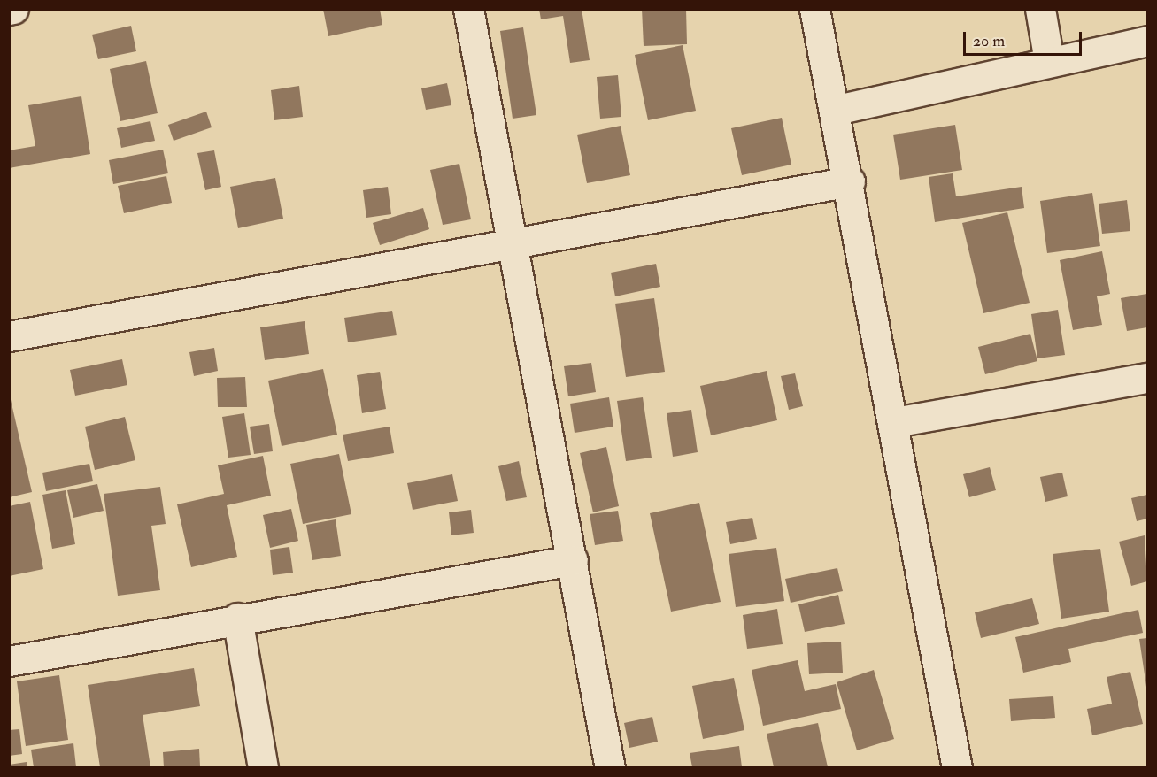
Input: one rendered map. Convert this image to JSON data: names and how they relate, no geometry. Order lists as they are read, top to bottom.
{
  "scale_bar": "20 m"
}
